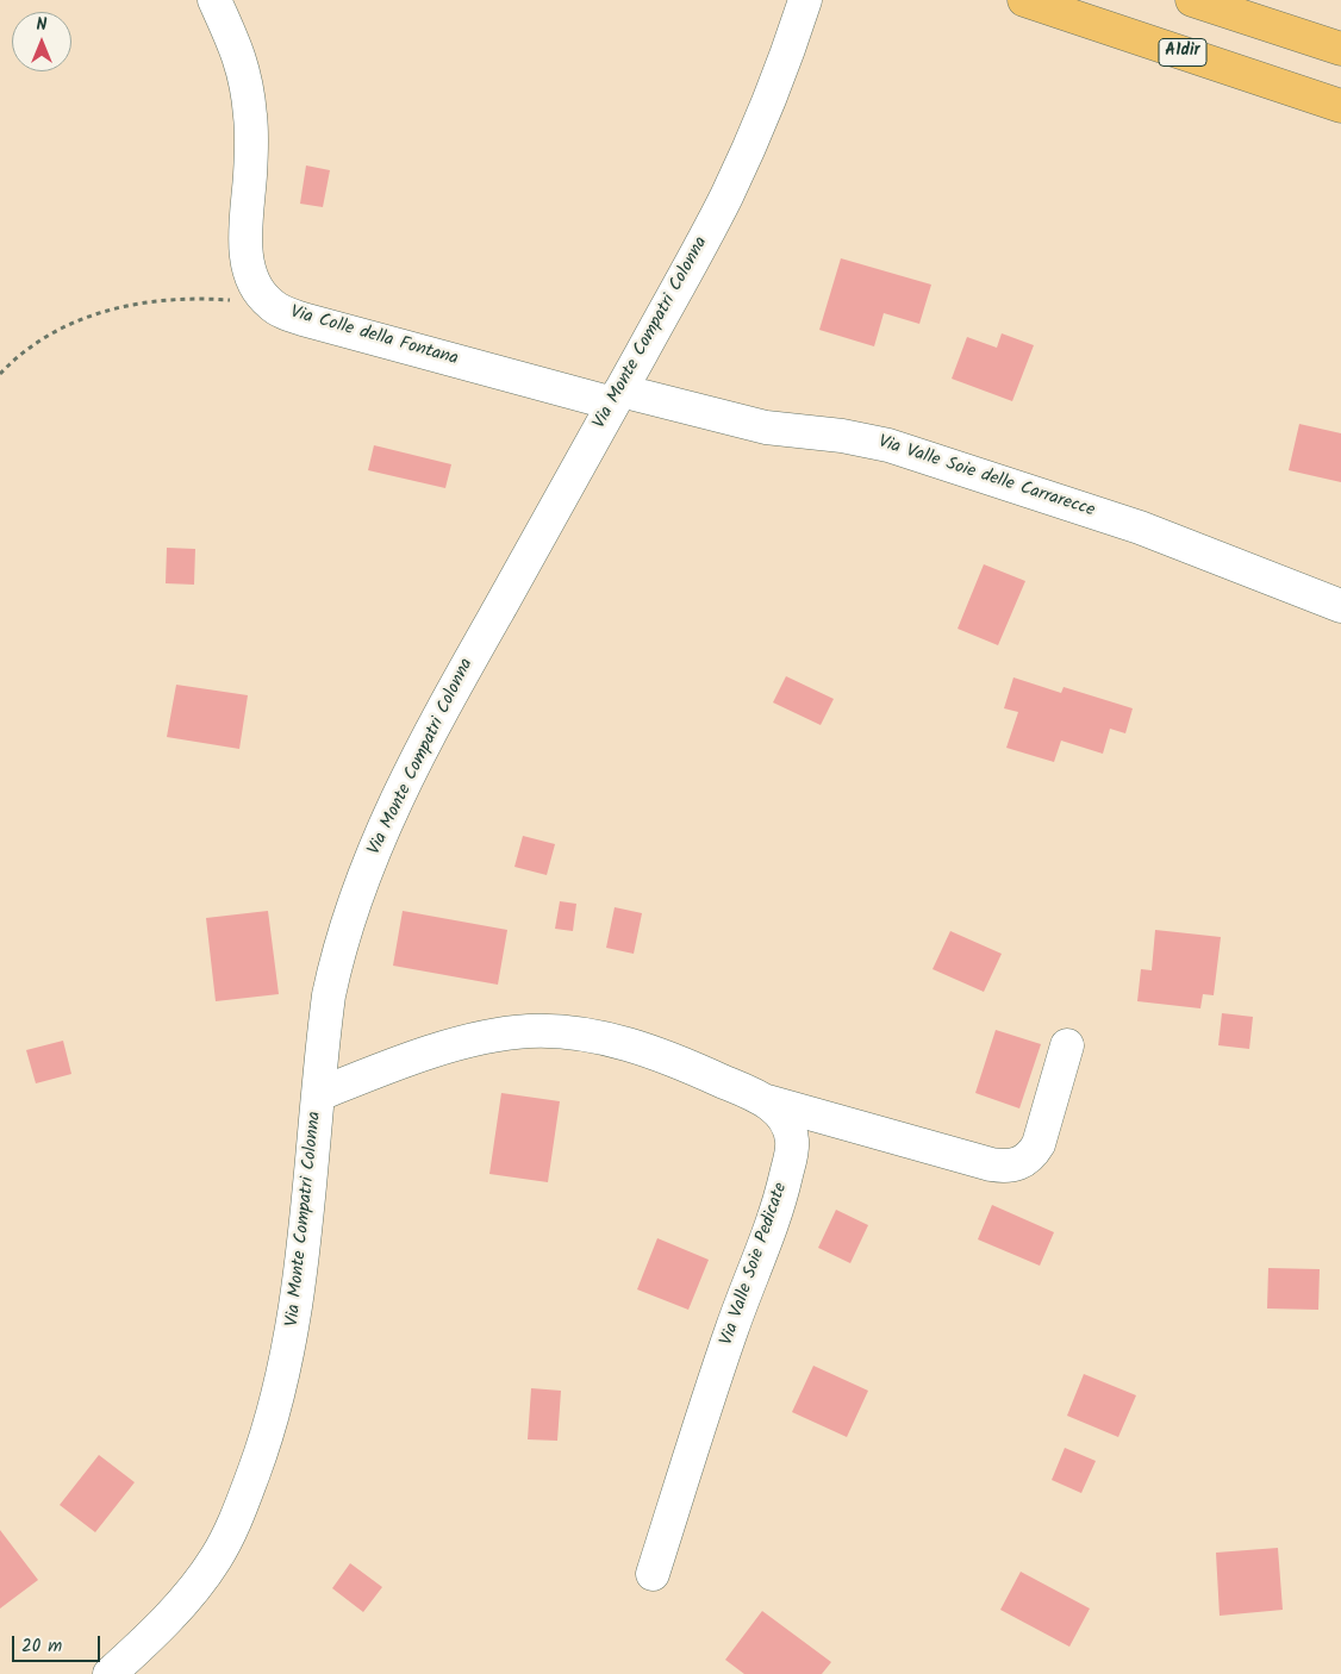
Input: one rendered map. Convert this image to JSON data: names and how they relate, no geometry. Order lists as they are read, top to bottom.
{
  "streets": {
    "highway": ["A1dir"],
    "street": [
      "Via Monte Compatri Colonna",
      "Via Colle della Fontana",
      "Via Valle Soie delle Carrarecce",
      "Via Valle Soie Pedicate"
    ]
  },
  "crossings": [
    ["Via Monte Compatri Colonna", "Via Colle della Fontana"],
    ["Via Monte Compatri Colonna", "Via Valle Soie delle Carrarecce"],
    ["Via Monte Compatri Colonna", "Via Valle Soie Pedicate"],
    ["Via Colle della Fontana", "Via Valle Soie delle Carrarecce"]
  ],
  "scale_bar": "20 m",
  "north": "top"
}
